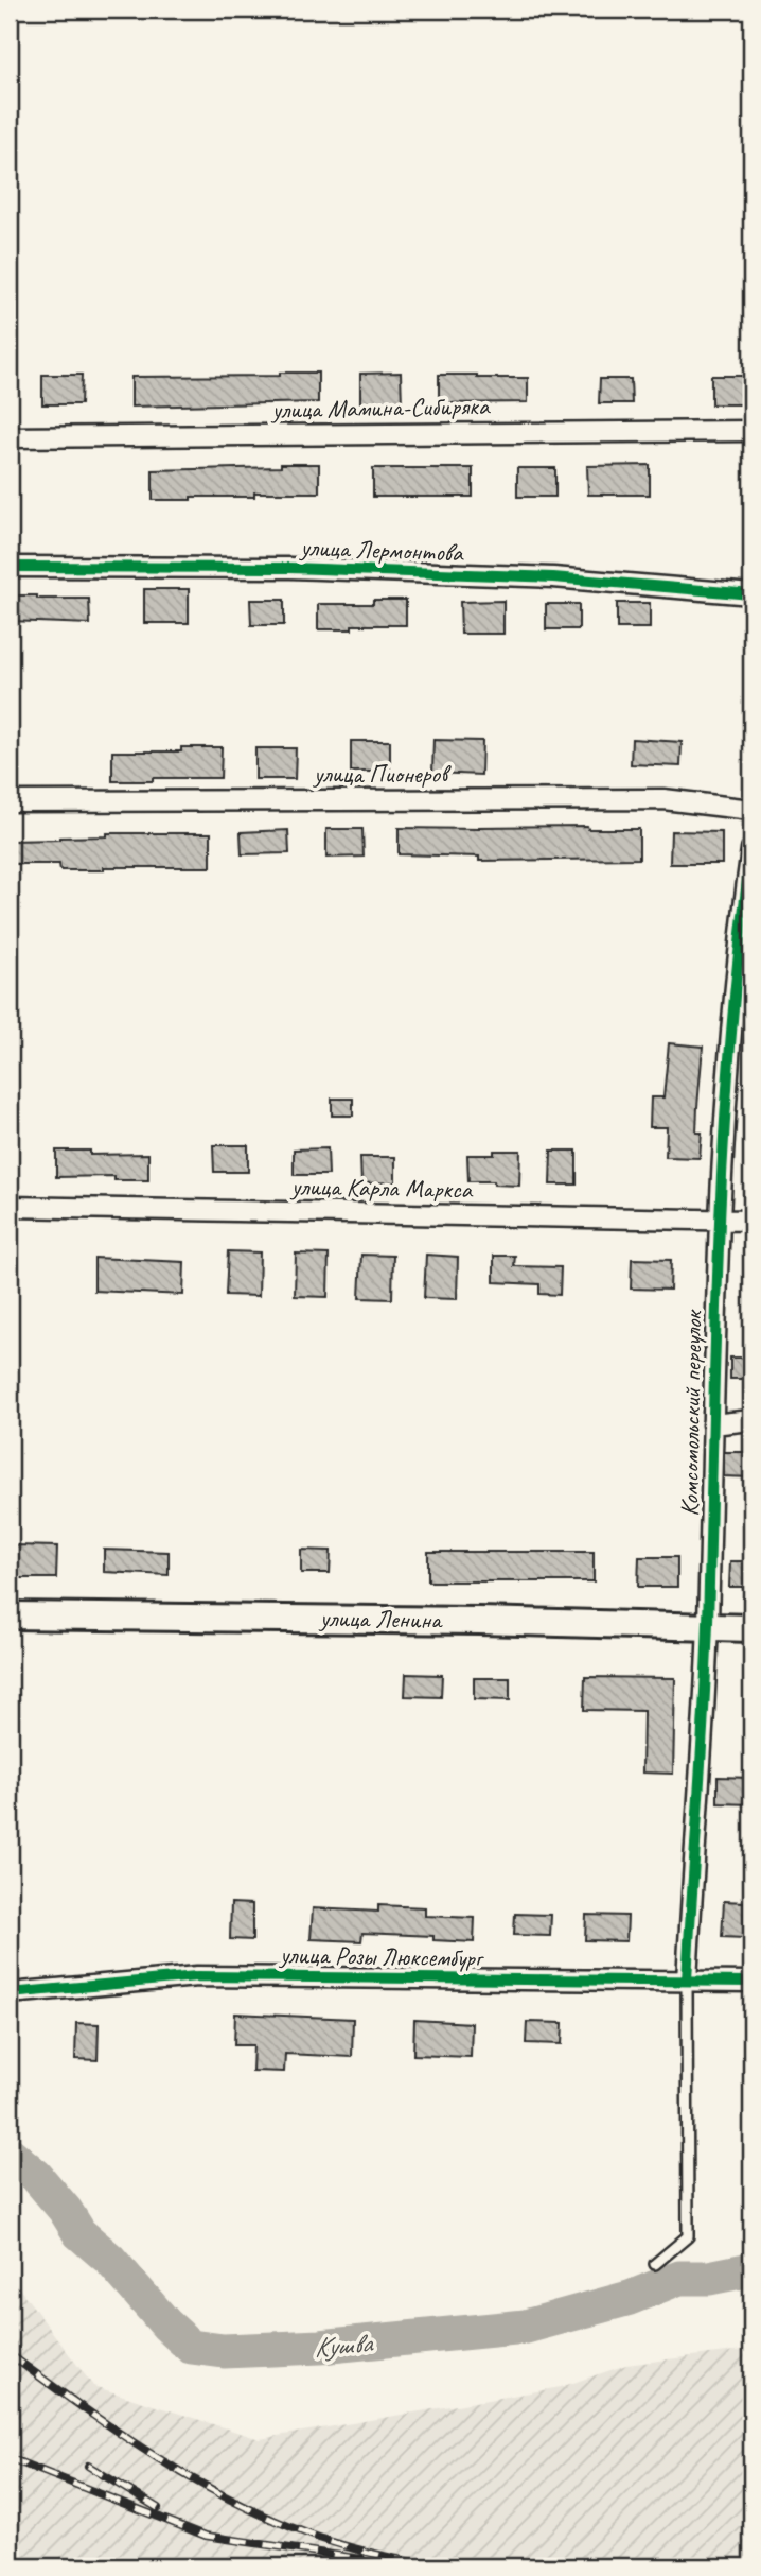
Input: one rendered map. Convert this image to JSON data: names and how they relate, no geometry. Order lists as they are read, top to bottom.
{
  "streets": {
    "main road": ["улица Ленина"],
    "street": [
      "улица Мамина-Сибиряка",
      "улица Лермонтова",
      "улица Пионеров",
      "улица Карла Маркса",
      "Комсомольский переулок",
      "улица Розы Люксембург"
    ]
  },
  "crossings": [
    ["улица Карла Маркса", "Комсомольский переулок"],
    ["Комсомольский переулок", "улица Ленина"],
    ["Комсомольский переулок", "улица Розы Люксембург"]
  ],
  "water": ["Кушва"]
}
